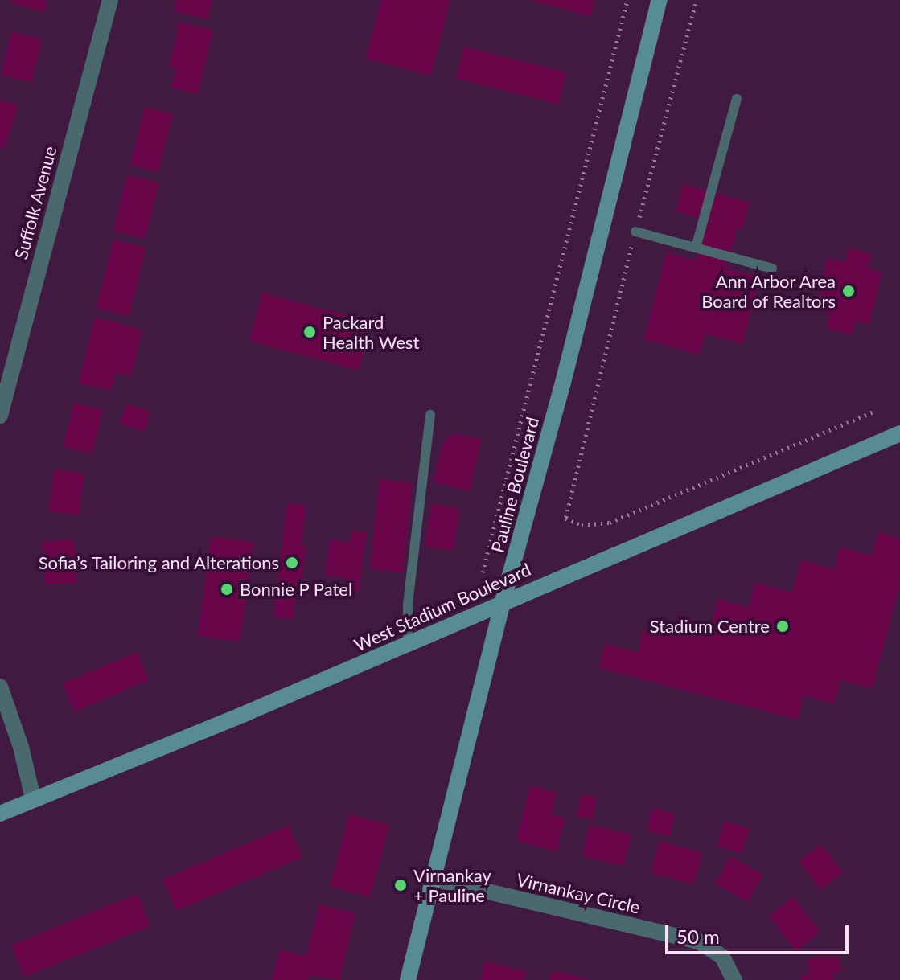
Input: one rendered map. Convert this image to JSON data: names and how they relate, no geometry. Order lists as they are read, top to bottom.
{
  "streets": {
    "street": [
      "Suffolk Avenue",
      "Pauline Boulevard",
      "West Stadium Boulevard",
      "Virnankay Circle"
    ]
  },
  "crossings": [
    ["Pauline Boulevard", "West Stadium Boulevard"],
    ["Pauline Boulevard", "Virnankay Circle"]
  ],
  "places": [
    "Ann Arbor Area Board of Realtors",
    "Packard Health West",
    "Sofia’s Tailoring and Alterations",
    "Bonnie P Patel",
    "Stadium Centre",
    "Virnankay + Pauline"
  ],
  "scale_bar": "50 m"
}
